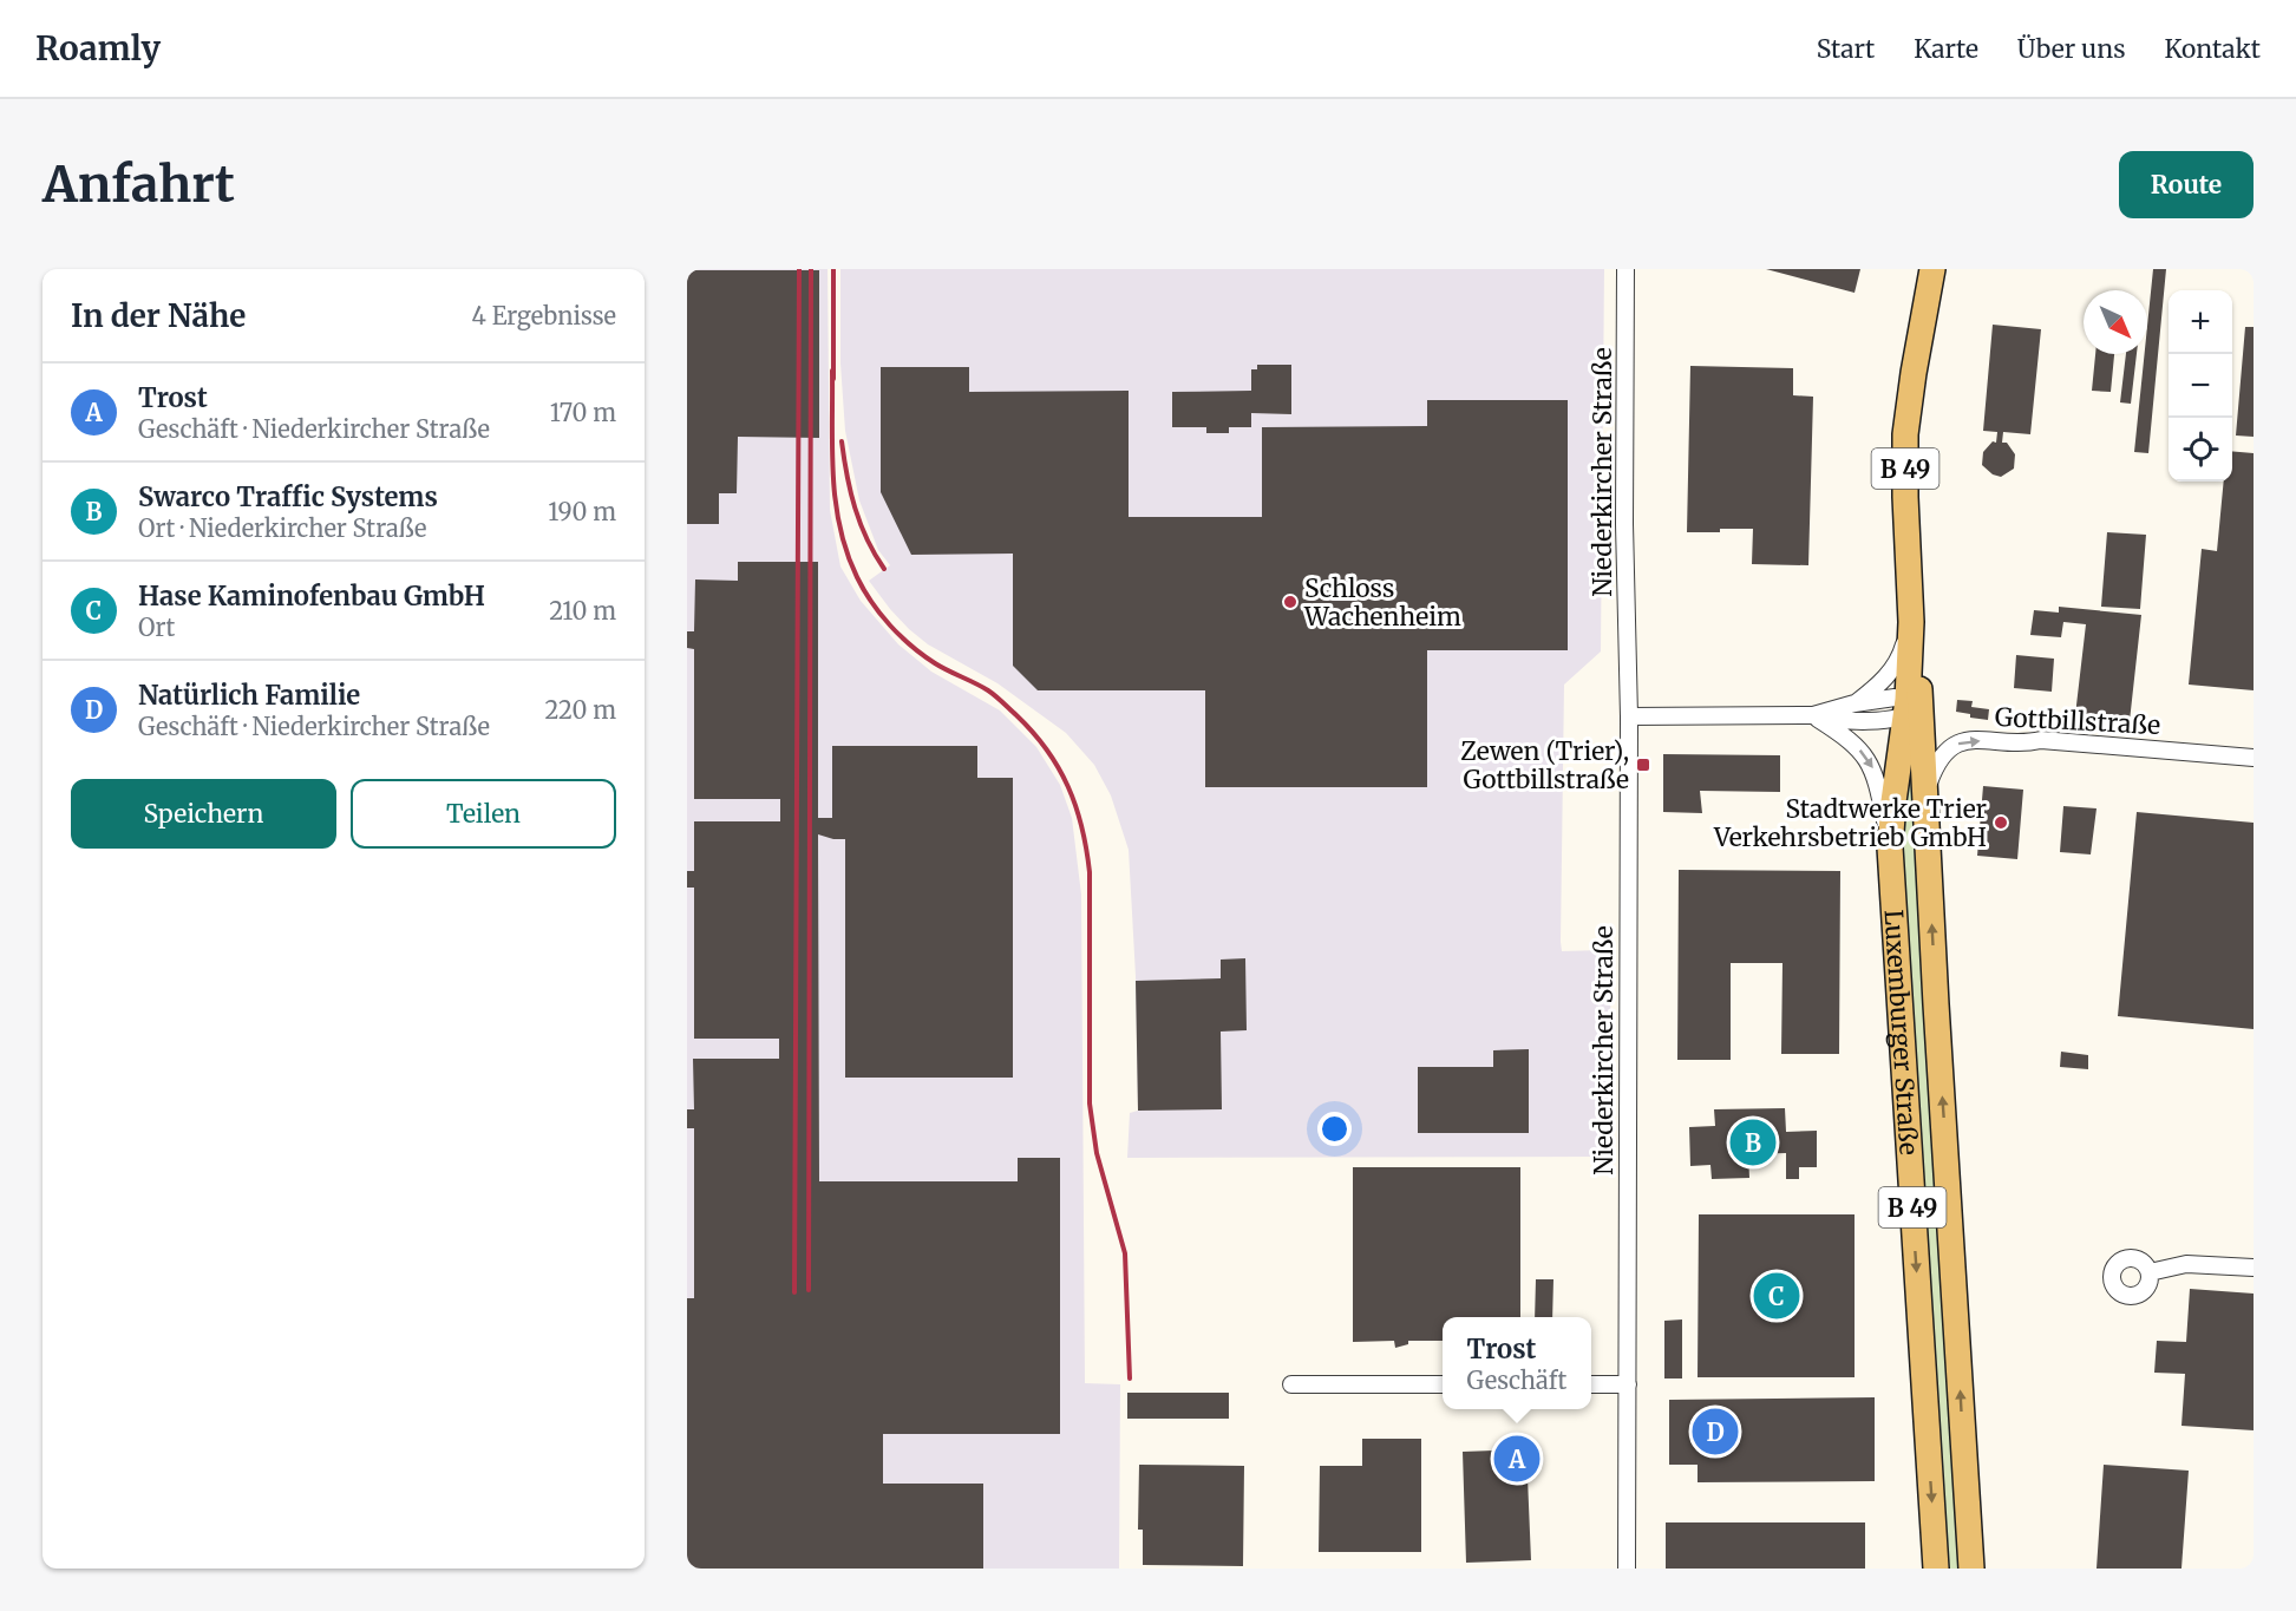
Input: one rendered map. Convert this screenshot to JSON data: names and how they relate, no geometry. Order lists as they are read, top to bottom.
{
  "streets": {
    "main road": ["B 49", "Luxemburger Straße"],
    "street": ["Niederkircher Straße", "Gottbillstraße"]
  },
  "crossings": [
    ["Gottbillstraße", "Luxemburger Straße"]
  ],
  "places": {
    "other": ["Schloss Wachenheim", "Stadtwerke Trier Verkehrsbetrieb GmbH"],
    "transit": ["Zewen (Trier), Gottbillstraße"]
  },
  "north": "bottom right",
  "page": {
    "header": "Roamly",
    "nav": [
      "Start",
      "Karte",
      "Über uns",
      "Kontakt"
    ],
    "buttons": [
      "Route",
      ["Speichern", "Teilen"]
    ],
    "title": "Anfahrt",
    "heading": ["In der Nähe", "4 Ergebnisse"],
    "map_buttons": ["+", "−"],
    "list": [
      {
        "mark": "A",
        "name": "Trost",
        "note": "Geschäft · Niederkircher Straße",
        "value": "170 m"
      },
      {
        "mark": "B",
        "name": "Swarco Traffic Systems",
        "note": "Ort · Niederkircher Straße",
        "value": "190 m"
      },
      {
        "mark": "C",
        "name": "Hase Kaminofenbau GmbH",
        "note": "Ort",
        "value": "210 m"
      },
      {
        "mark": "D",
        "name": "Natürlich Familie",
        "note": "Geschäft · Niederkircher Straße",
        "value": "220 m"
      }
    ],
    "pins": [
      "B",
      "C",
      "D",
      "A"
    ],
    "popup": ["Trost", "Geschäft"]
  }
}
